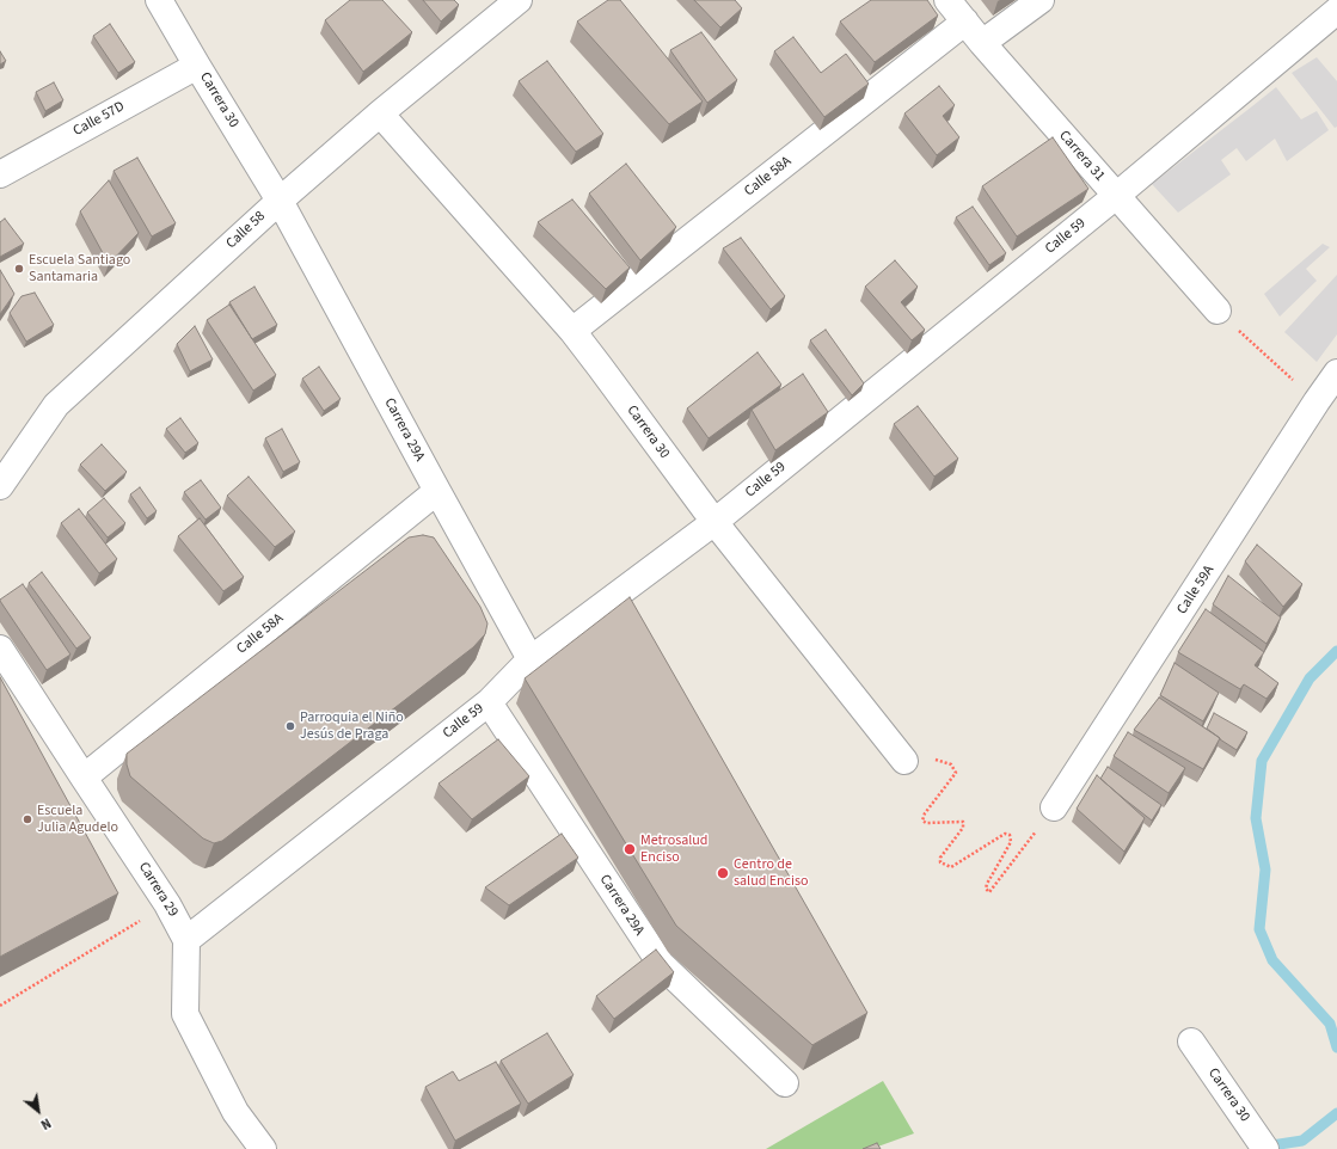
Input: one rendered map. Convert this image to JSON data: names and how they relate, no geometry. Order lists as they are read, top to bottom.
{
  "streets": {
    "street": [
      "Carrera 30",
      "Calle 57D",
      "Carrera 31",
      "Calle 58A",
      "Calle 58",
      "Calle 59",
      "Carrera 29A",
      "Calle 59A",
      "Carrera 29"
    ]
  },
  "crossings": [
    ["Carrera 30", "Calle 57D"],
    ["Carrera 30", "Calle 58A"],
    ["Carrera 30", "Calle 58"],
    ["Carrera 30", "Calle 59"],
    ["Carrera 30", "Carrera 29A"],
    ["Carrera 31", "Calle 58A"],
    ["Carrera 31", "Calle 59"],
    ["Calle 58A", "Carrera 29A"],
    ["Calle 58A", "Carrera 29"],
    ["Calle 58", "Carrera 29A"],
    ["Calle 59", "Carrera 29A"],
    ["Calle 59", "Carrera 29"]
  ],
  "places": [
    "Escuela Santiago Santamaria",
    "Parroquia el Niño Jesús de Praga",
    "Escuela Julia Agudelo",
    "Metrosalud Enciso",
    "Centro de salud Enciso"
  ],
  "north": "bottom right"
}
